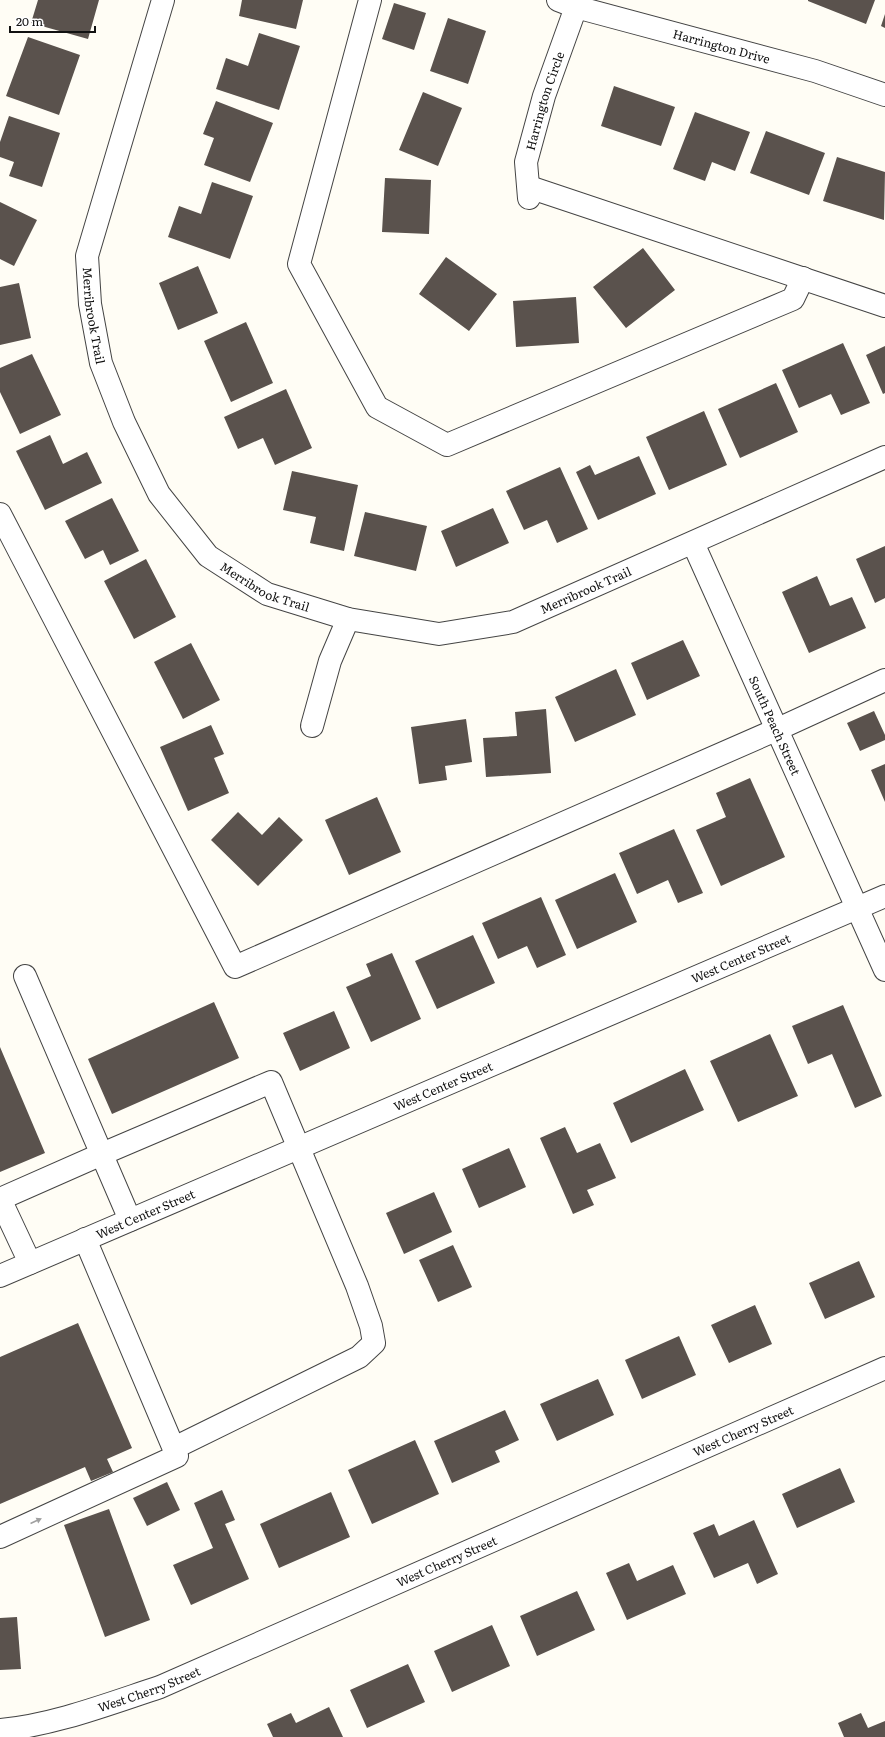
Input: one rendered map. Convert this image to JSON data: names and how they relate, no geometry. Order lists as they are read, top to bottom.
{
  "streets": {
    "street": [
      "Harrington Drive",
      "Harrington Circle",
      "Merribrook Trail",
      "South Peach Street",
      "West Center Street",
      "West Cherry Street"
    ]
  },
  "crossings": [
    ["Harrington Drive", "Harrington Circle"],
    ["Merribrook Trail", "South Peach Street"],
    ["South Peach Street", "West Center Street"]
  ],
  "scale_bar": "20 m"
}
